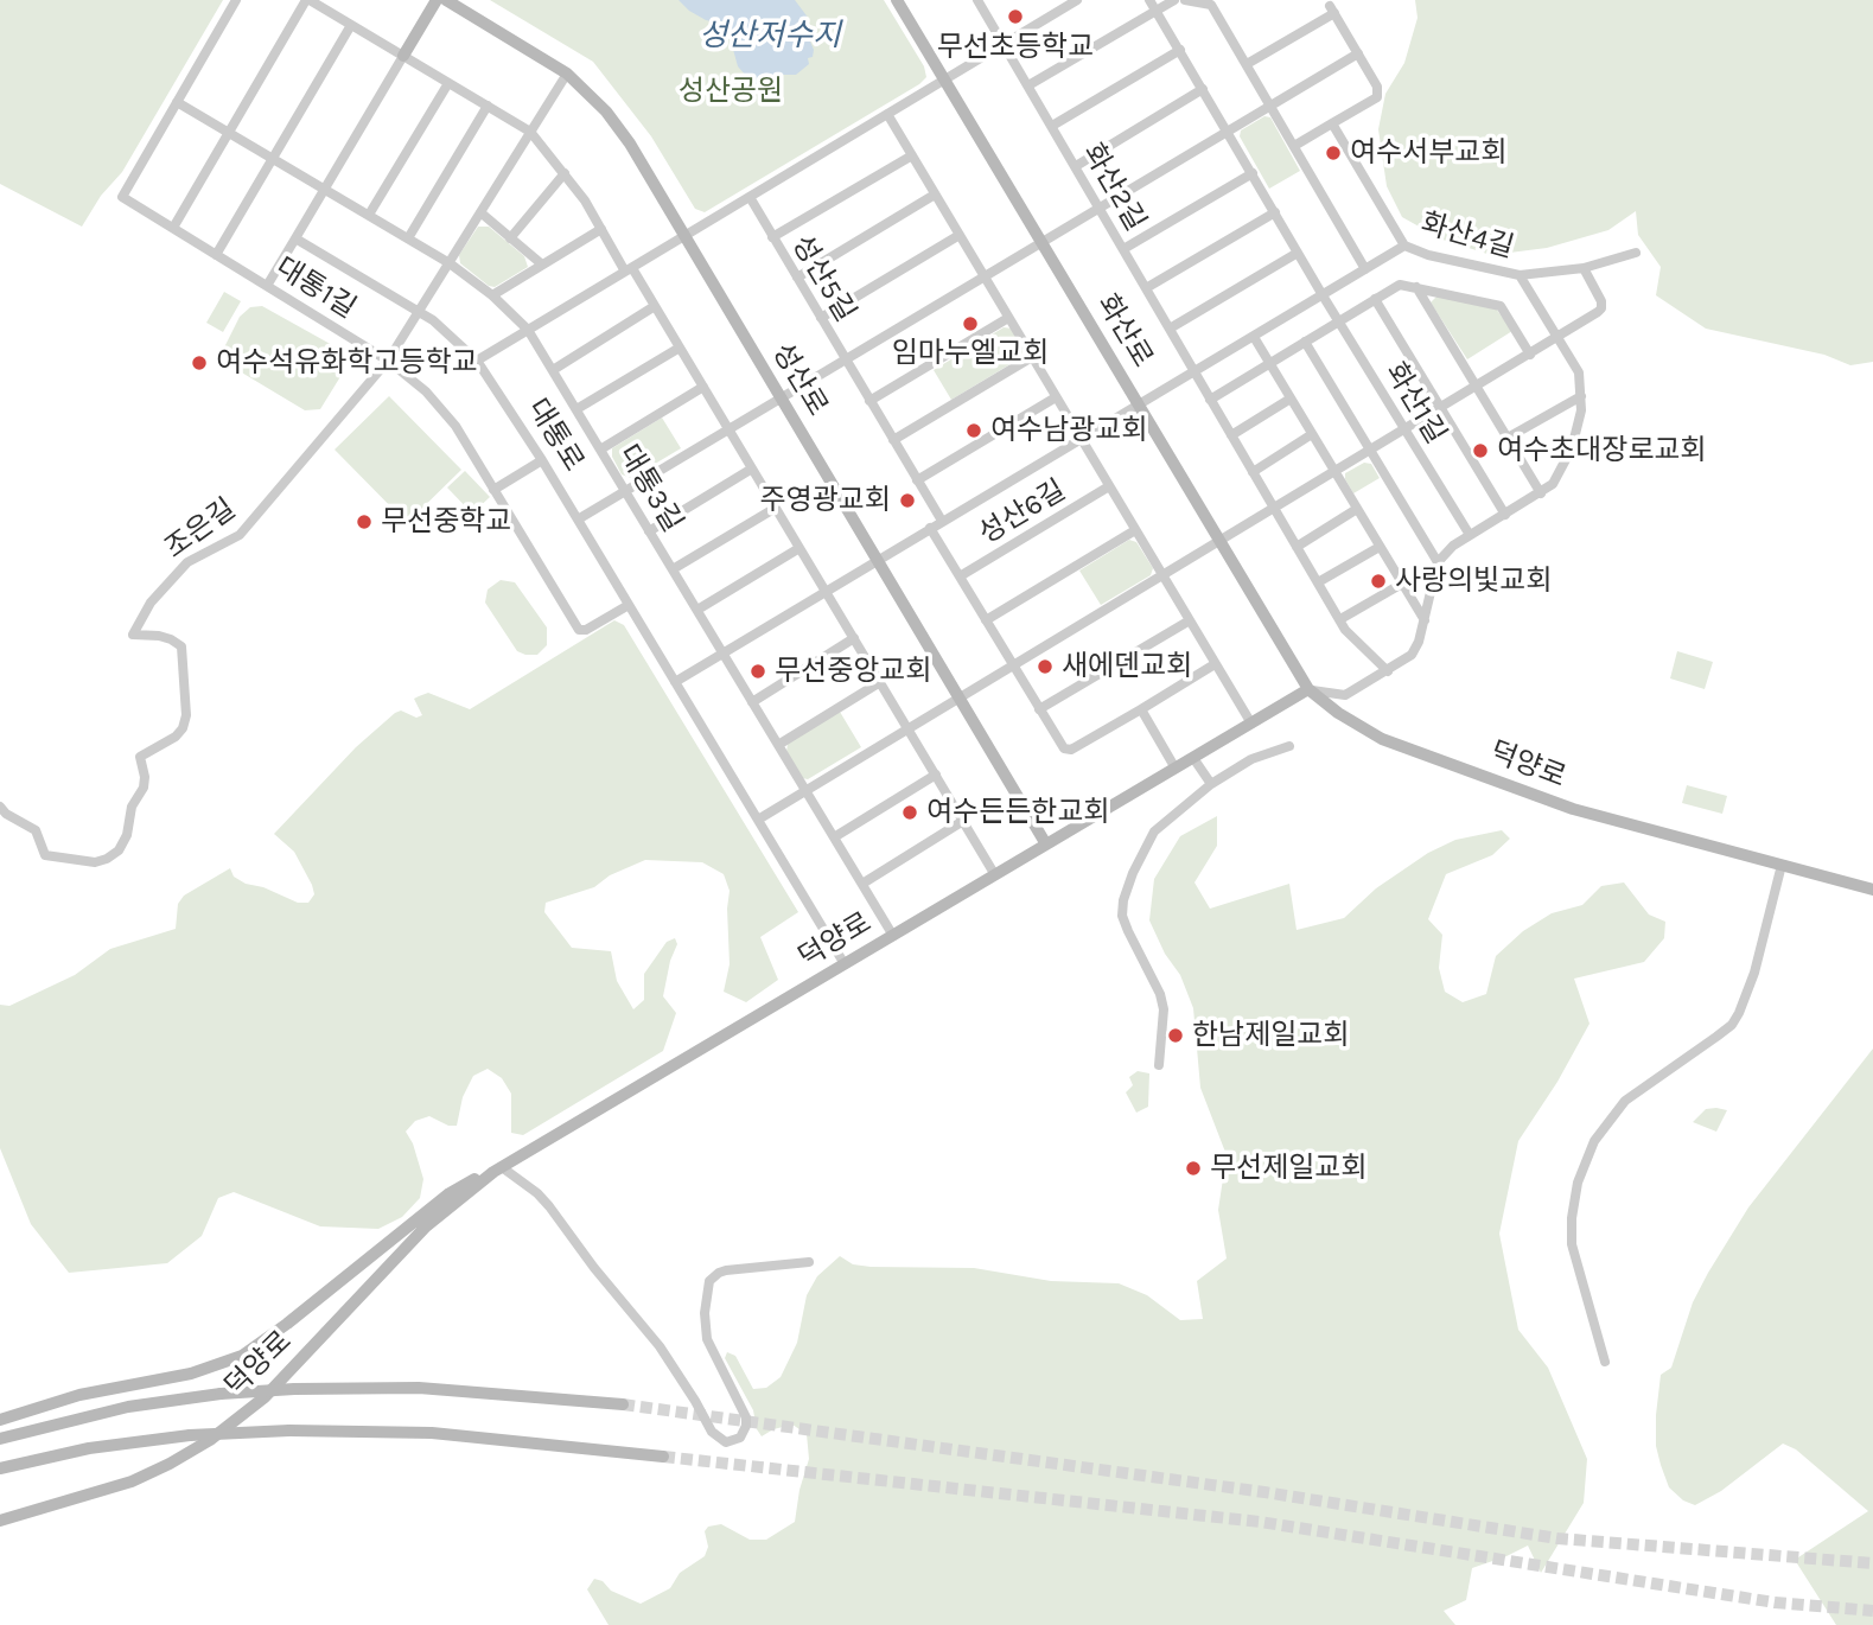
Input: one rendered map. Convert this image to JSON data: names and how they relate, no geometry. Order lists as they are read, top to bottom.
{
  "streets": {
    "street": [
      "화산2길",
      "화산4길",
      "성산5길",
      "대통1길",
      "화산로",
      "성산로",
      "화산1길",
      "대통로",
      "대통3길",
      "성산6길",
      "조은길",
      "덕양로"
    ]
  },
  "crossings": [
    ["화산4길", "화산1길"],
    ["성산5길", "성산6길"],
    ["대통1길", "대통로"],
    ["대통1길", "대통3길"],
    ["대통1길", "조은길"],
    ["화산로", "덕양로"],
    ["성산로", "성산6길"],
    ["성산로", "덕양로"],
    ["대통로", "성산6길"],
    ["대통로", "덕양로"],
    ["대통3길", "성산6길"],
    ["대통3길", "덕양로"],
    ["성산6길", "덕양로"]
  ],
  "water": ["성산저수지"],
  "parks": ["성산공원"],
  "places": [
    "무선초등학교",
    "여수서부교회",
    "임마누엘교회",
    "여수석유화학고등학교",
    "여수남광교회",
    "여수초대장로교회",
    "주영광교회",
    "무선중학교",
    "사랑의빛교회",
    "새에덴교회",
    "무선중앙교회",
    "여수든든한교회",
    "한남제일교회",
    "무선제일교회"
  ]
}
